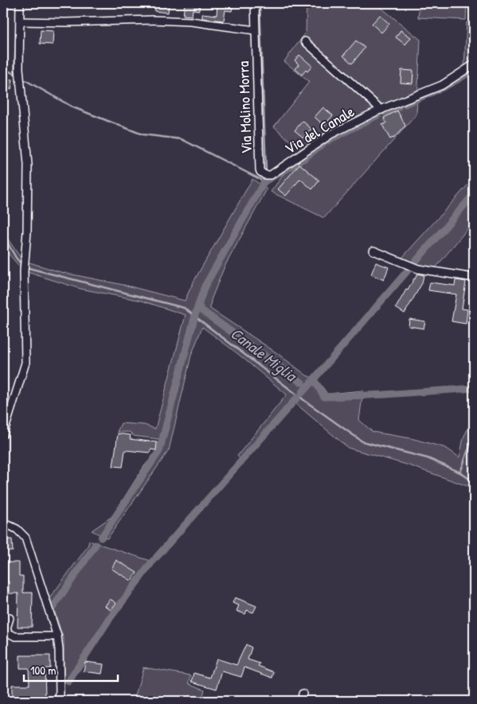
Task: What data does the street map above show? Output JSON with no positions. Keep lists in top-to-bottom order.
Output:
{
  "streets": {
    "street": ["Via Molino Morra", "Via del Canale"]
  },
  "crossings": [
    ["Via Molino Morra", "Via del Canale"]
  ],
  "water": ["Canale Miglia"],
  "scale_bar": "100 m"
}
